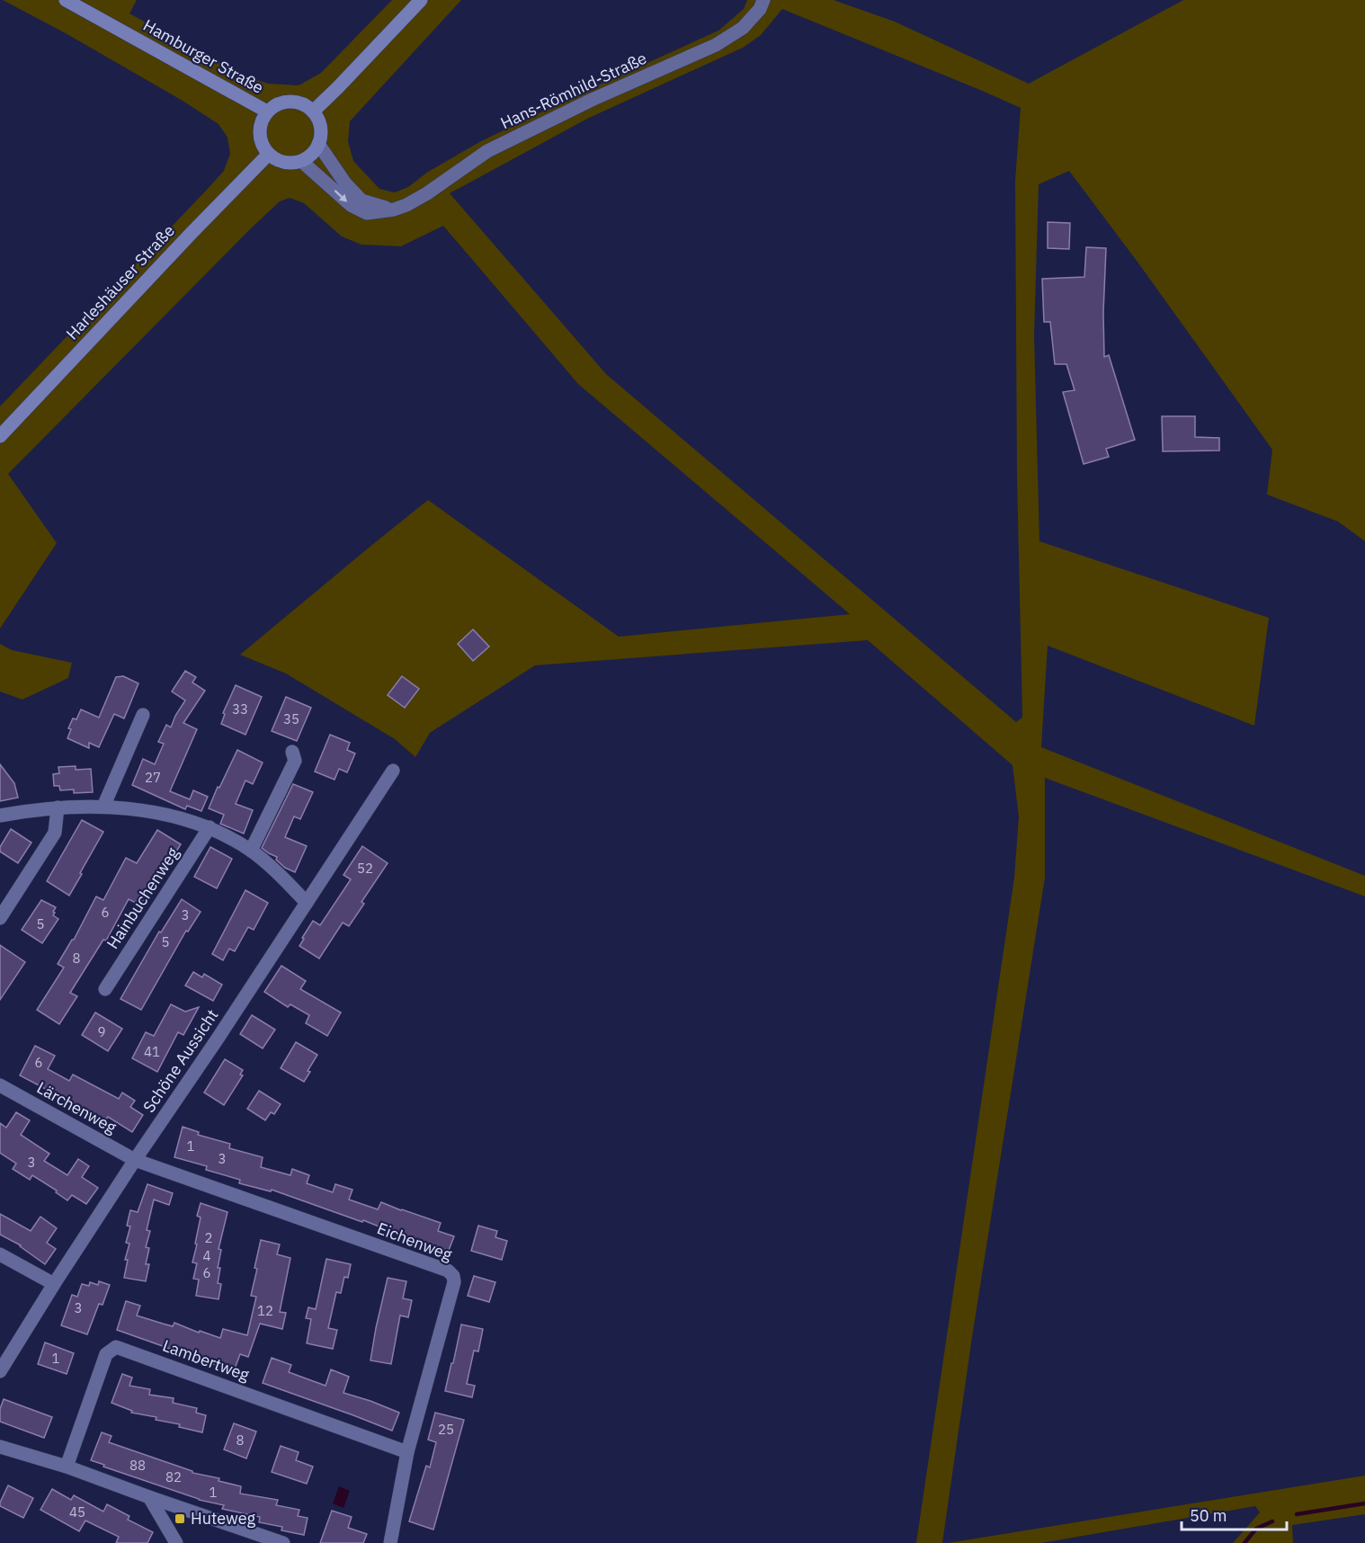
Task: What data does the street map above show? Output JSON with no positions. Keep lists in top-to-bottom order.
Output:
{
  "streets": {
    "main road": ["Hamburger Straße", "Harleshäuser Straße"],
    "street": [
      "Hans-Römhild-Straße",
      "Hainbuchenweg",
      "Schöne Aussicht",
      "Lärchenweg",
      "Eichenweg",
      "Lambertweg"
    ]
  },
  "crossings": [
    ["Hamburger Straße", "Hans-Römhild-Straße"],
    ["Hamburger Straße", "Harleshäuser Straße"],
    ["Hans-Römhild-Straße", "Harleshäuser Straße"],
    ["Schöne Aussicht", "Lärchenweg"],
    ["Schöne Aussicht", "Eichenweg"],
    ["Lärchenweg", "Eichenweg"],
    ["Eichenweg", "Lambertweg"]
  ],
  "places": {
    "transit": ["Huteweg"]
  },
  "house_numbers": [
    "33",
    "35",
    "27",
    "52",
    "6",
    "3",
    "5",
    "5",
    "8",
    "9",
    "41",
    "6",
    "1",
    "3",
    "3",
    "2",
    "4",
    "6",
    "3",
    "12",
    "1",
    "25",
    "8",
    "88",
    "82",
    "1",
    "45"
  ],
  "scale_bar": "50 m"
}
